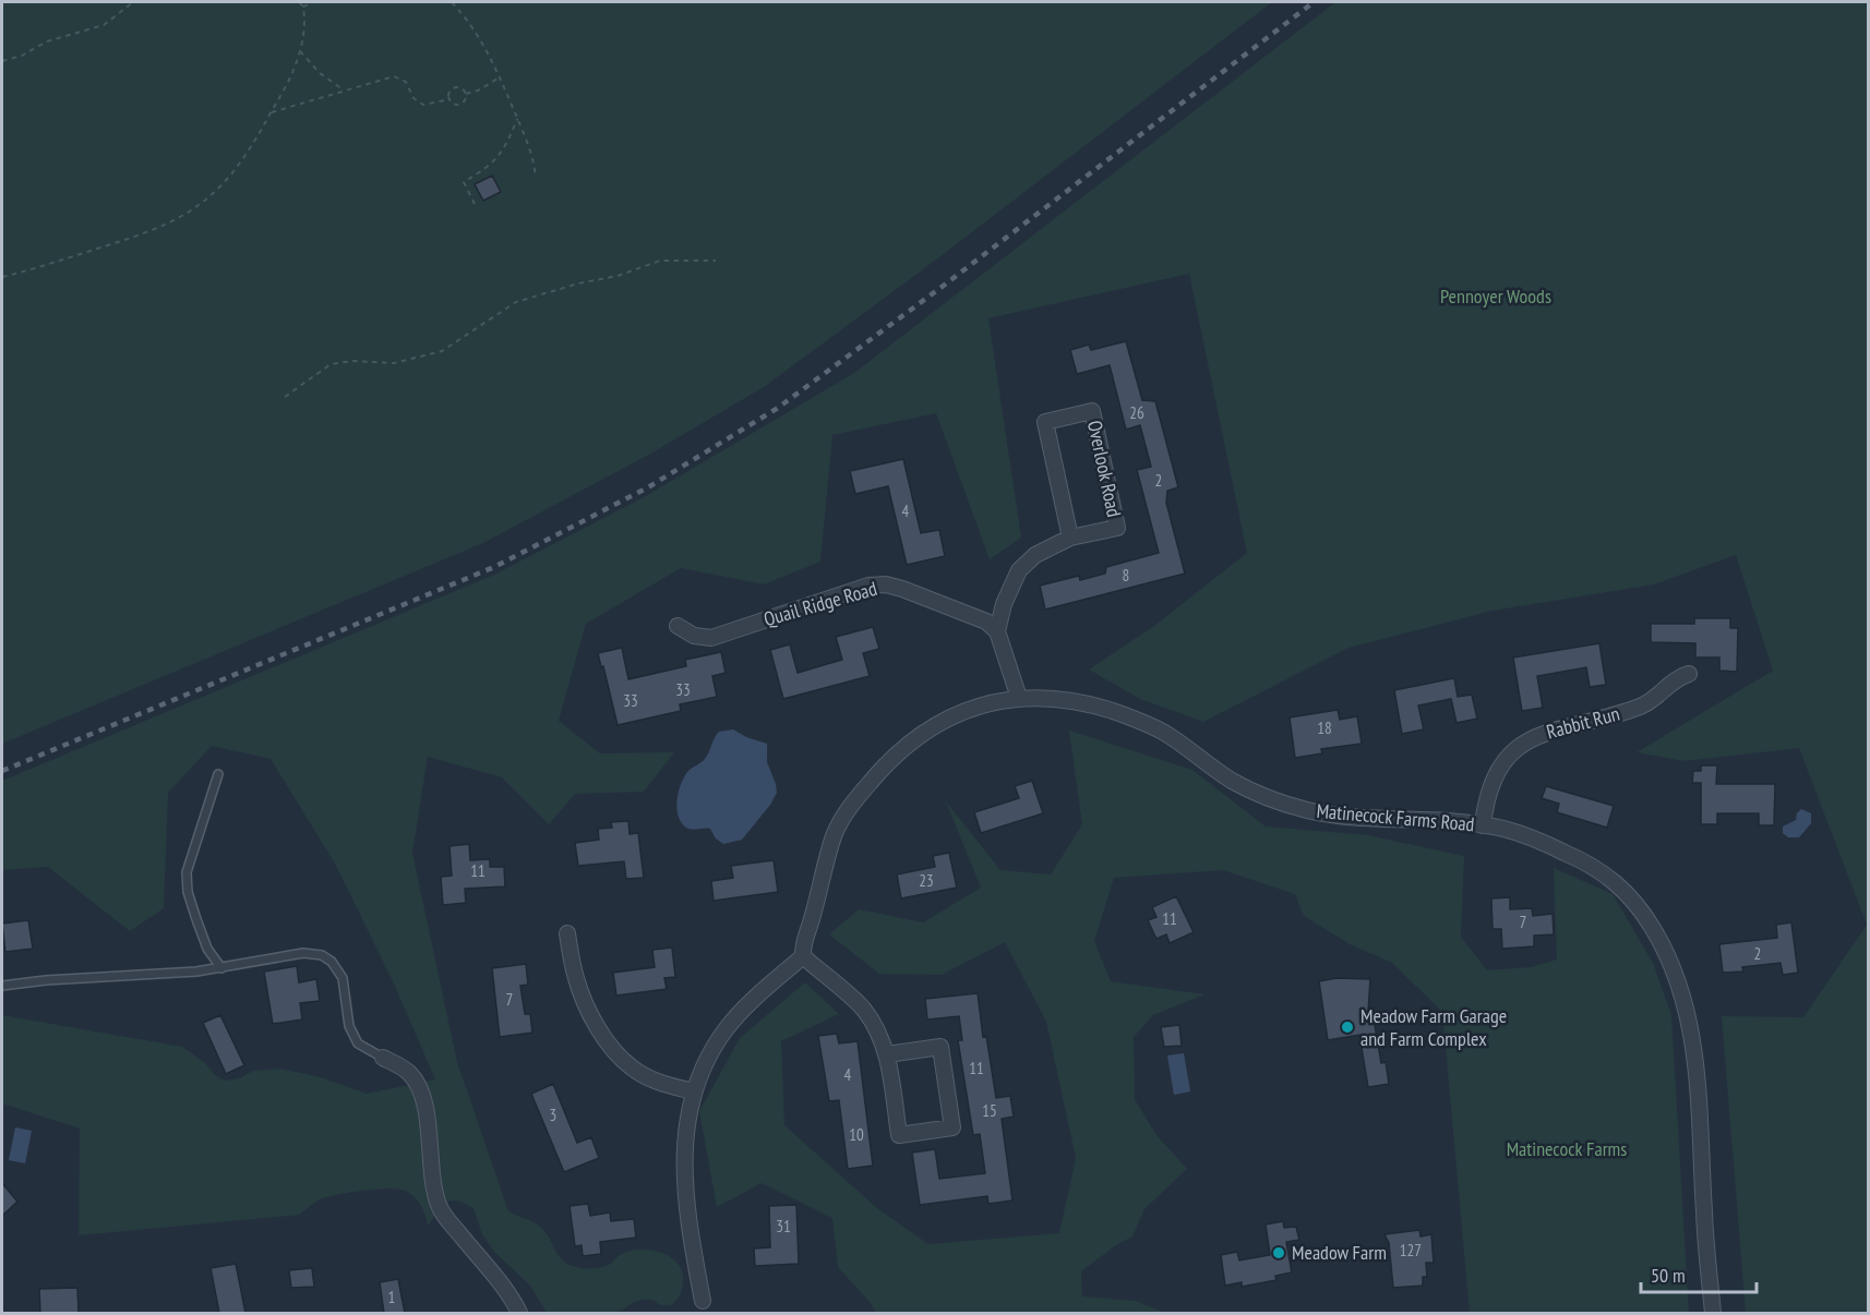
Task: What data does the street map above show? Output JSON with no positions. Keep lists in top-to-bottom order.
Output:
{
  "streets": {
    "street": [
      "Overlook Road",
      "Quail Ridge Road",
      "Rabbit Run",
      "Matinecock Farms Road"
    ]
  },
  "crossings": [
    ["Overlook Road", "Quail Ridge Road"],
    ["Rabbit Run", "Matinecock Farms Road"]
  ],
  "parks": ["Pennoyer Woods", "Matinecock Farms"],
  "places": ["Meadow Farm Garage and Farm Complex", "Meadow Farm"],
  "house_numbers": [
    "26",
    "2",
    "4",
    "8",
    "33",
    "33",
    "18",
    "11",
    "23",
    "11",
    "7",
    "2",
    "7",
    "11",
    "4",
    "15",
    "3",
    "10",
    "31",
    "127",
    "1"
  ],
  "scale_bar": "50 m"
}
